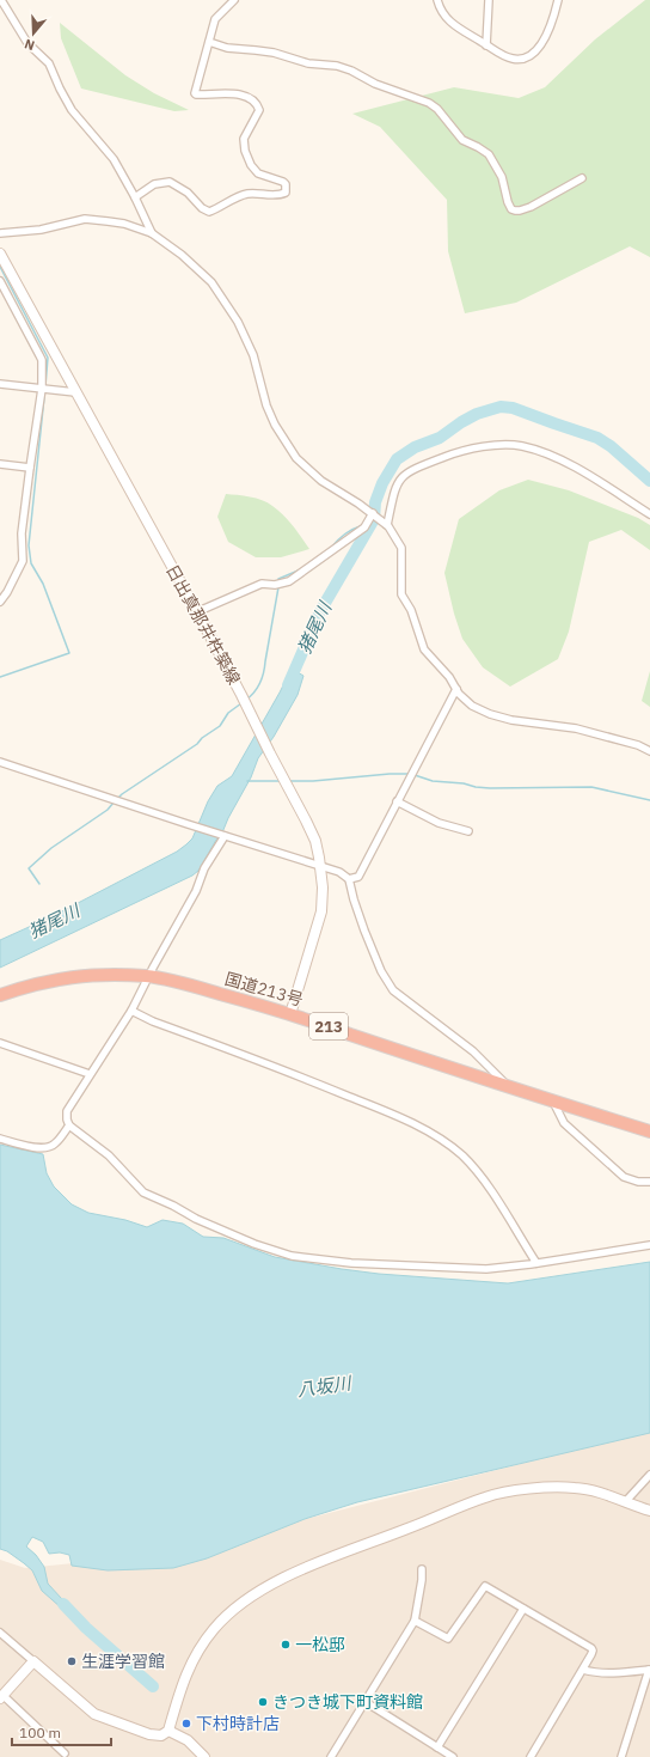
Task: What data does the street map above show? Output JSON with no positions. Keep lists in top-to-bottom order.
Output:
{
  "streets": {
    "highway": ["国道213号", "213"],
    "main road": ["日出真那井杵築線"]
  },
  "crossings": [
    ["日出真那井杵築線", "国道213号"]
  ],
  "water": ["猪尾川", "八坂川"],
  "places": [
    "一松邸",
    "生涯学習館",
    "きつき城下町資料館",
    "下村時計店"
  ],
  "scale_bar": "100 m",
  "north": "bottom"
}
